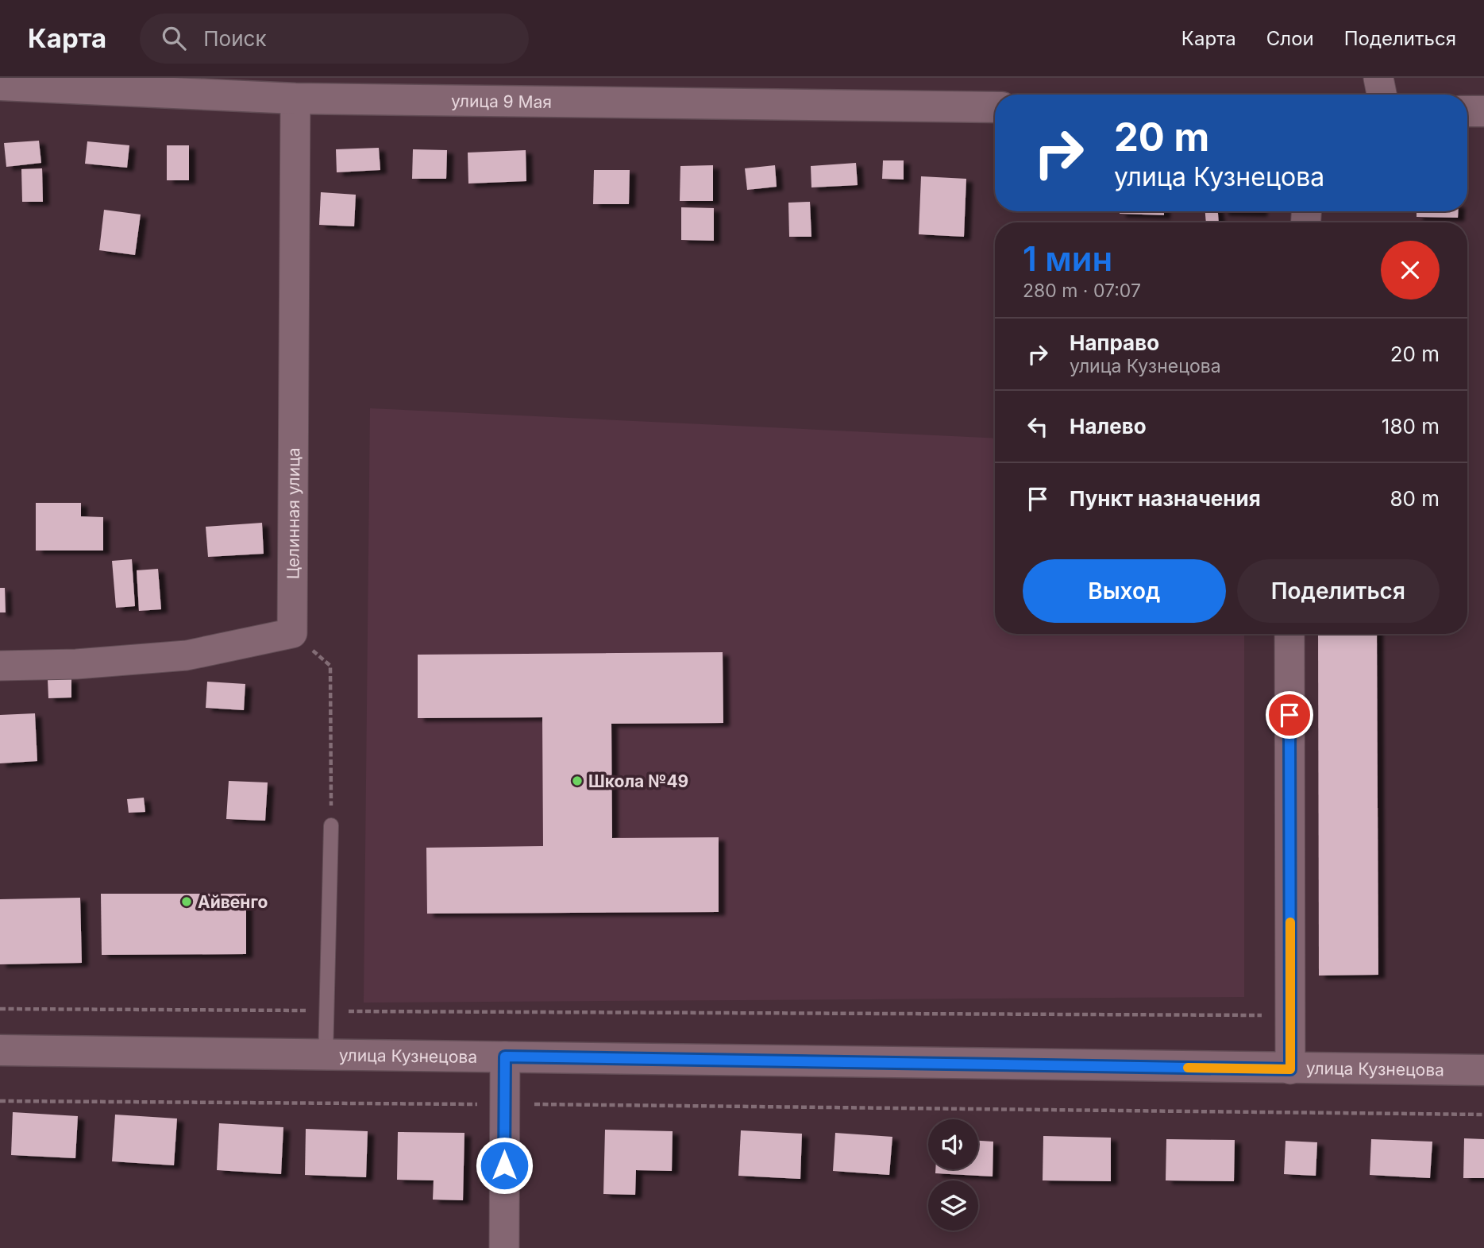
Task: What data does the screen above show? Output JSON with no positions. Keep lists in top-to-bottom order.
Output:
{
  "streets": {
    "street": ["улица 9 Мая", "Целинная улица", "улица Кузнецова"]
  },
  "crossings": [
    ["улица 9 Мая", "Целинная улица"]
  ],
  "places": ["Школа №49", "Айвенго"],
  "page": {
    "header": "Карта",
    "search": "Поиск",
    "nav": ["Карта", "Слои", "Поделиться"],
    "turn": ["20 m", "улица Кузнецова"],
    "heading": ["1 мин", "280 m · 07:07"],
    "list": [
      {
        "name": "Направо",
        "note": "улица Кузнецова",
        "value": "20 m"
      },
      {
        "name": "Налево",
        "value": "180 m"
      },
      {
        "name": "Пункт назначения",
        "value": "80 m"
      }
    ],
    "buttons": ["Выход", "Поделиться"]
  }
}
